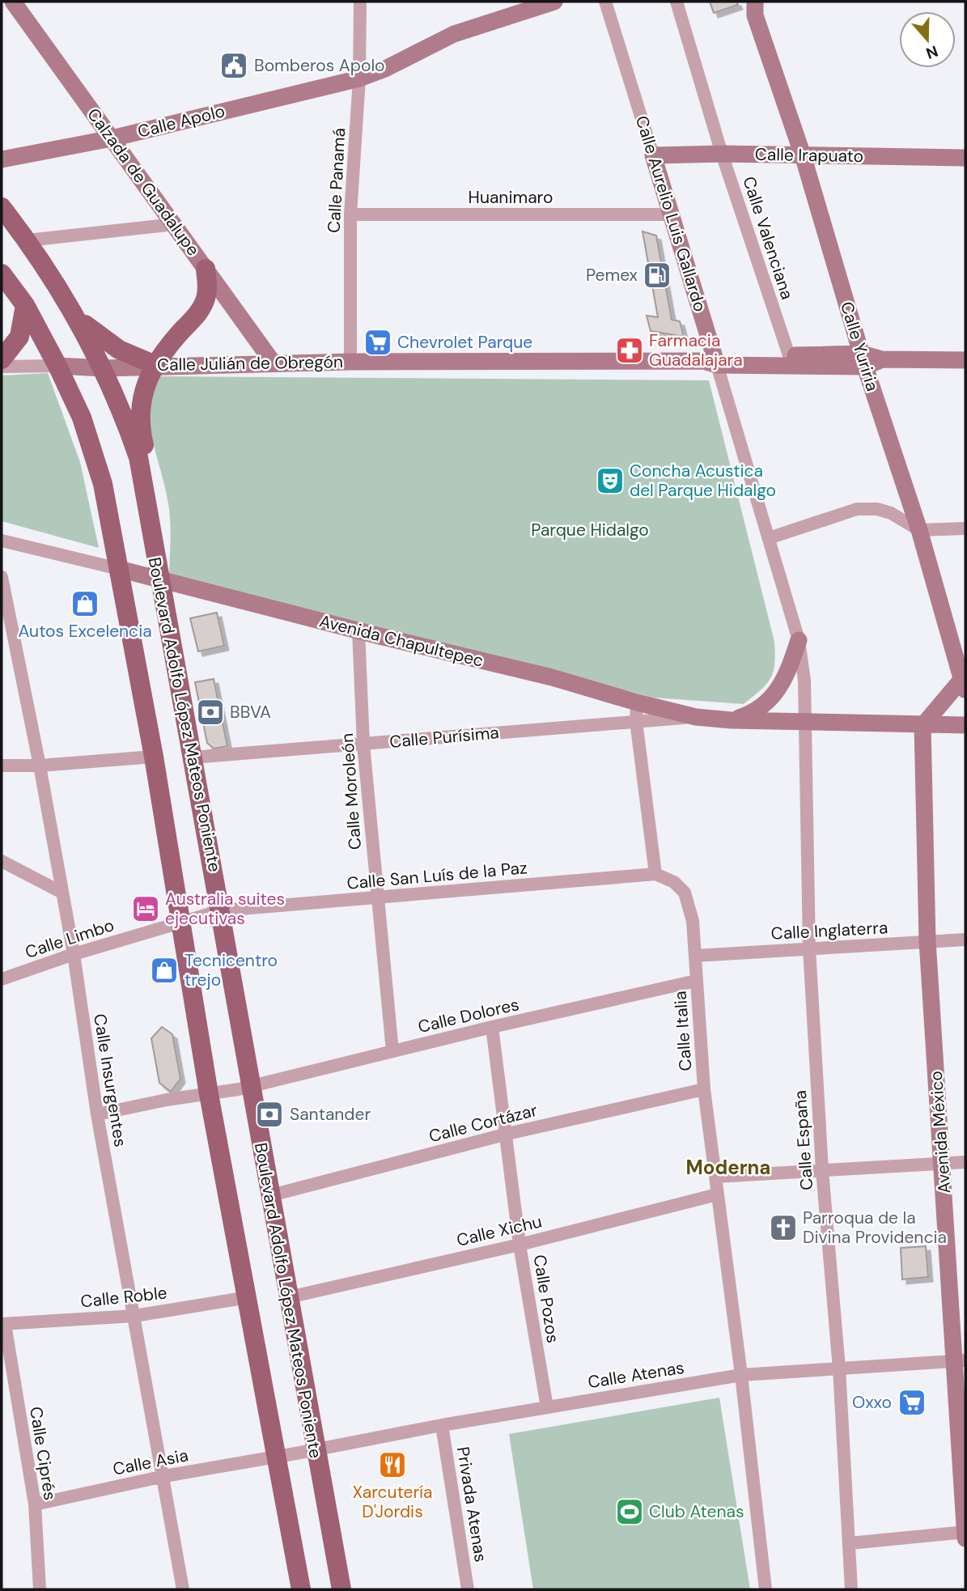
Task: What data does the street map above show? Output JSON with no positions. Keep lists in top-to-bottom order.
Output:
{
  "streets": {
    "main road": ["Boulevard Adolfo López Mateos Poniente"],
    "street": [
      "Calle Apolo",
      "Calle Irapuato",
      "Calle Panamá",
      "Calzada de Guadalupe",
      "Huanimaro",
      "Calle Aurelio Luis Gallardo",
      "Calle Valenciana",
      "Calle Yuriria",
      "Calle Julián de Obregón",
      "Avenida Chapultepec",
      "Calle Purísima",
      "Calle Moroleón",
      "Calle San Luís de la Paz",
      "Calle Inglaterra",
      "Calle Limbo",
      "Calle Dolores",
      "Calle Italia",
      "Calle Insurgentes",
      "Calle Cortázar",
      "Avenida México",
      "Calle España",
      "Calle Xichu",
      "Calle Roble",
      "Calle Pozos",
      "Calle Atenas",
      "Calle Ciprés",
      "Calle Asia",
      "Privada Atenas"
    ]
  },
  "crossings": [
    ["Calle Apolo", "Calle Panamá"],
    ["Calle Apolo", "Calzada de Guadalupe"],
    ["Calle Irapuato", "Calle Aurelio Luis Gallardo"],
    ["Calle Irapuato", "Calle Valenciana"],
    ["Calle Irapuato", "Calle Yuriria"],
    ["Calle Panamá", "Huanimaro"],
    ["Calle Panamá", "Calle Julián de Obregón"],
    ["Calzada de Guadalupe", "Calle Julián de Obregón"],
    ["Huanimaro", "Calle Aurelio Luis Gallardo"],
    ["Calle Aurelio Luis Gallardo", "Calle Julián de Obregón"],
    ["Calle Aurelio Luis Gallardo", "Avenida Chapultepec"],
    ["Calle Aurelio Luis Gallardo", "Calle España"],
    ["Calle Julián de Obregón", "Boulevard Adolfo López Mateos Poniente"],
    ["Avenida Chapultepec", "Boulevard Adolfo López Mateos Poniente"],
    ["Avenida Chapultepec", "Calle Purísima"],
    ["Avenida Chapultepec", "Calle Moroleón"],
    ["Avenida Chapultepec", "Calle España"],
    ["Boulevard Adolfo López Mateos Poniente", "Calle Purísima"],
    ["Boulevard Adolfo López Mateos Poniente", "Calle San Luís de la Paz"],
    ["Boulevard Adolfo López Mateos Poniente", "Calle Dolores"],
    ["Boulevard Adolfo López Mateos Poniente", "Calle Cortázar"],
    ["Boulevard Adolfo López Mateos Poniente", "Calle Xichu"],
    ["Boulevard Adolfo López Mateos Poniente", "Calle Atenas"],
    ["Boulevard Adolfo López Mateos Poniente", "Calle Asia"],
    ["Calle Purísima", "Calle Moroleón"],
    ["Calle Moroleón", "Calle San Luís de la Paz"],
    ["Calle Moroleón", "Calle Dolores"],
    ["Calle San Luís de la Paz", "Calle Limbo"],
    ["Calle San Luís de la Paz", "Calle Italia"],
    ["Calle Inglaterra", "Calle Italia"],
    ["Calle Inglaterra", "Avenida México"],
    ["Calle Inglaterra", "Calle España"],
    ["Calle Limbo", "Calle Insurgentes"],
    ["Calle Dolores", "Calle Italia"],
    ["Calle Dolores", "Calle Insurgentes"],
    ["Calle Dolores", "Calle Pozos"],
    ["Calle Italia", "Calle Cortázar"],
    ["Calle Italia", "Calle Xichu"],
    ["Calle Italia", "Calle Atenas"],
    ["Calle Insurgentes", "Calle Roble"],
    ["Calle Insurgentes", "Calle Asia"],
    ["Calle Cortázar", "Calle Pozos"],
    ["Avenida México", "Calle Atenas"],
    ["Calle España", "Calle Atenas"],
    ["Calle Xichu", "Calle Pozos"],
    ["Calle Roble", "Calle Ciprés"],
    ["Calle Pozos", "Calle Atenas"],
    ["Calle Atenas", "Calle Asia"],
    ["Calle Atenas", "Privada Atenas"],
    ["Calle Ciprés", "Calle Asia"]
  ],
  "districts": ["Moderna"],
  "parks": ["Parque Hidalgo"],
  "places": {
    "public building": ["Bomberos Apolo"],
    "fuel station": ["Pemex"],
    "supermarket": ["Chevrolet Parque", "Oxxo"],
    "pharmacy": ["Farmacia Guadalajara"],
    "theatre": ["Concha Acustica del Parque Hidalgo"],
    "shop": ["Autos Excelencia", "Tecnicentro trejo"],
    "bank": ["BBVA", "Santander"],
    "hotel": ["Australia suites ejecutivas"],
    "church": ["Parroqua de la Divina Providencia"],
    "restaurant": ["Xarcutería D'Jordis"],
    "sports": ["Club Atenas"]
  },
  "north": "bottom"
}
